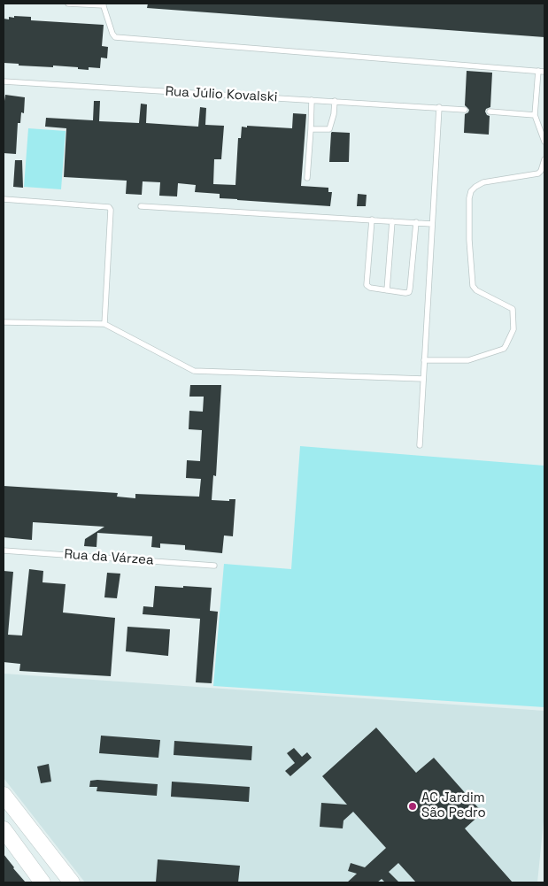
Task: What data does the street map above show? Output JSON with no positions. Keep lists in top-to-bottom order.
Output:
{
  "streets": {
    "lane": ["Rua Júlio Kovalski", "Rua da Várzea"]
  },
  "places": ["AC Jardim São Pedro"]
}
